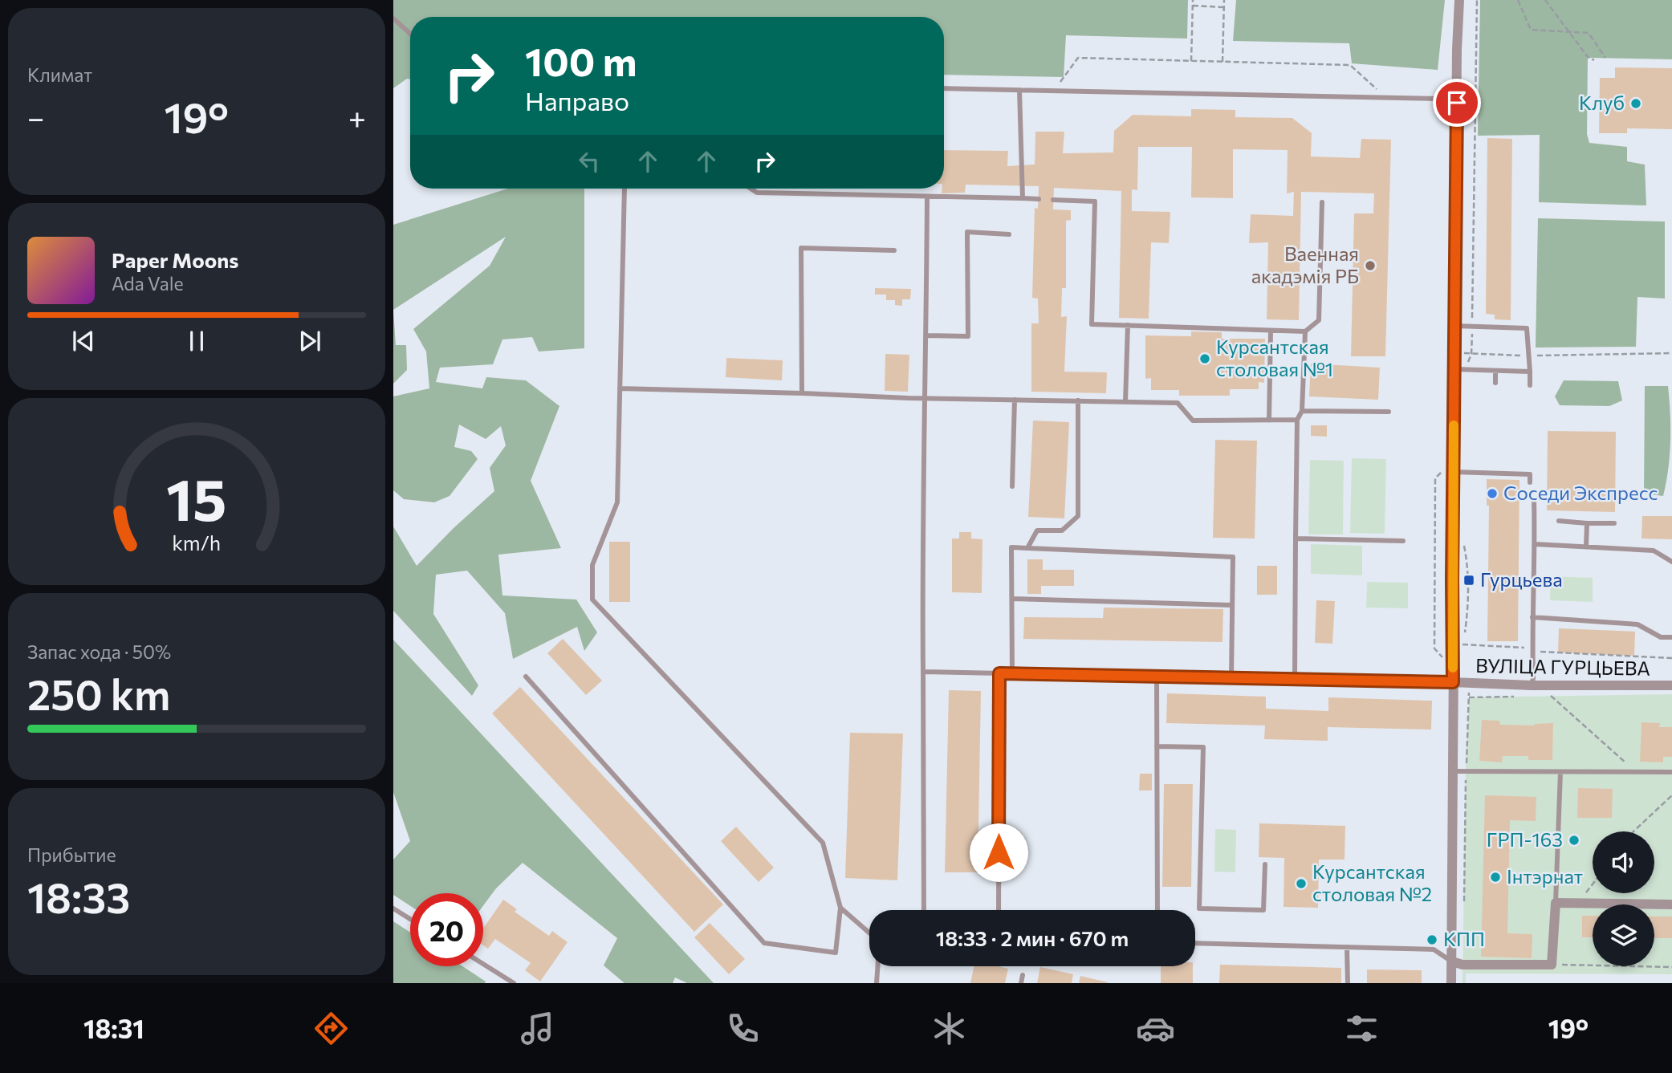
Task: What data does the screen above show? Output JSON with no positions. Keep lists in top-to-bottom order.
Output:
{
  "streets": {
    "street": ["ВУЛІЦА ГУРЦЬЕВА"]
  },
  "places": {
    "other": [
      "Клуб",
      "Ваенная акадэмія РБ",
      "Курсантская столовая №1",
      "Соседи Экспресс",
      "ГРП-163",
      "Інтэрнат",
      "Курсантская столовая №2",
      "КПП"
    ],
    "transit": ["Гурцьева"]
  },
  "page": {
    "tile": [
      "Климат",
      ["Запас хода · 50%", "250 km"],
      ["Прибытие", "18:33"]
    ],
    "turn": ["100 m", "Направо"],
    "heat": ["−", "19°", "+"],
    "song": ["Paper Moons", "Ada Vale"],
    "limit": "20",
    "trip": "18:33 · 2 мин · 670 m",
    "tabs": ["18:31", "19°"],
    "gauge": ["15", "km/h"]
  }
}
